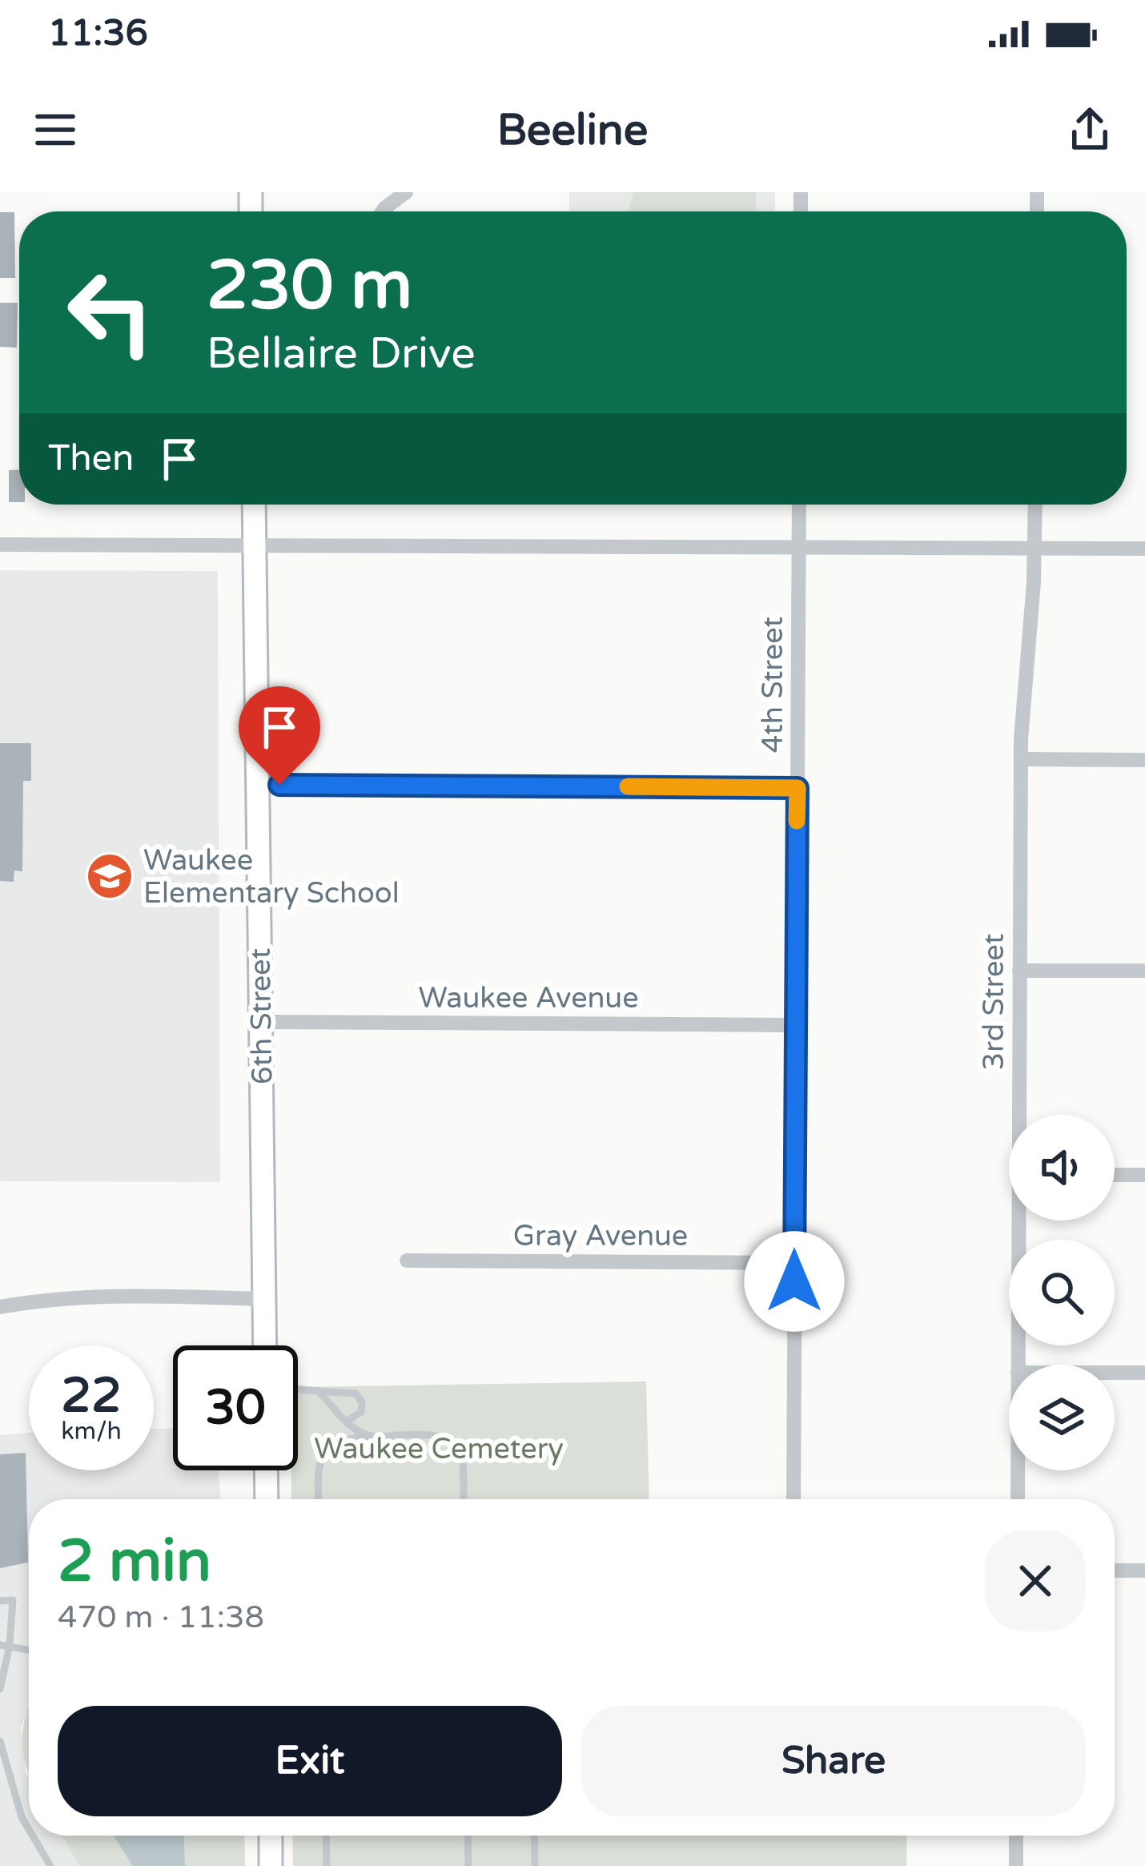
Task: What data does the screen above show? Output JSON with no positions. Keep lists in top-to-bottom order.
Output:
{
  "streets": {
    "main road": ["6th Street"],
    "street": [
      "4th Street",
      "Waukee Avenue",
      "3rd Street",
      "Gray Avenue"
    ]
  },
  "crossings": [
    ["4th Street", "Waukee Avenue"],
    ["4th Street", "Gray Avenue"],
    ["Waukee Avenue", "6th Street"]
  ],
  "parks": ["Waukee Cemetery"],
  "places": {
    "school or university": ["Waukee Elementary School"]
  },
  "page": {
    "status": "11:36",
    "header": "Beeline",
    "turn": ["230 m", "Bellaire Drive"],
    "then": "Then",
    "speed": "22 km/h",
    "limit": "30",
    "heading": ["2 min", "470 m · 11:38"],
    "buttons": ["Exit", "Share"]
  }
}
